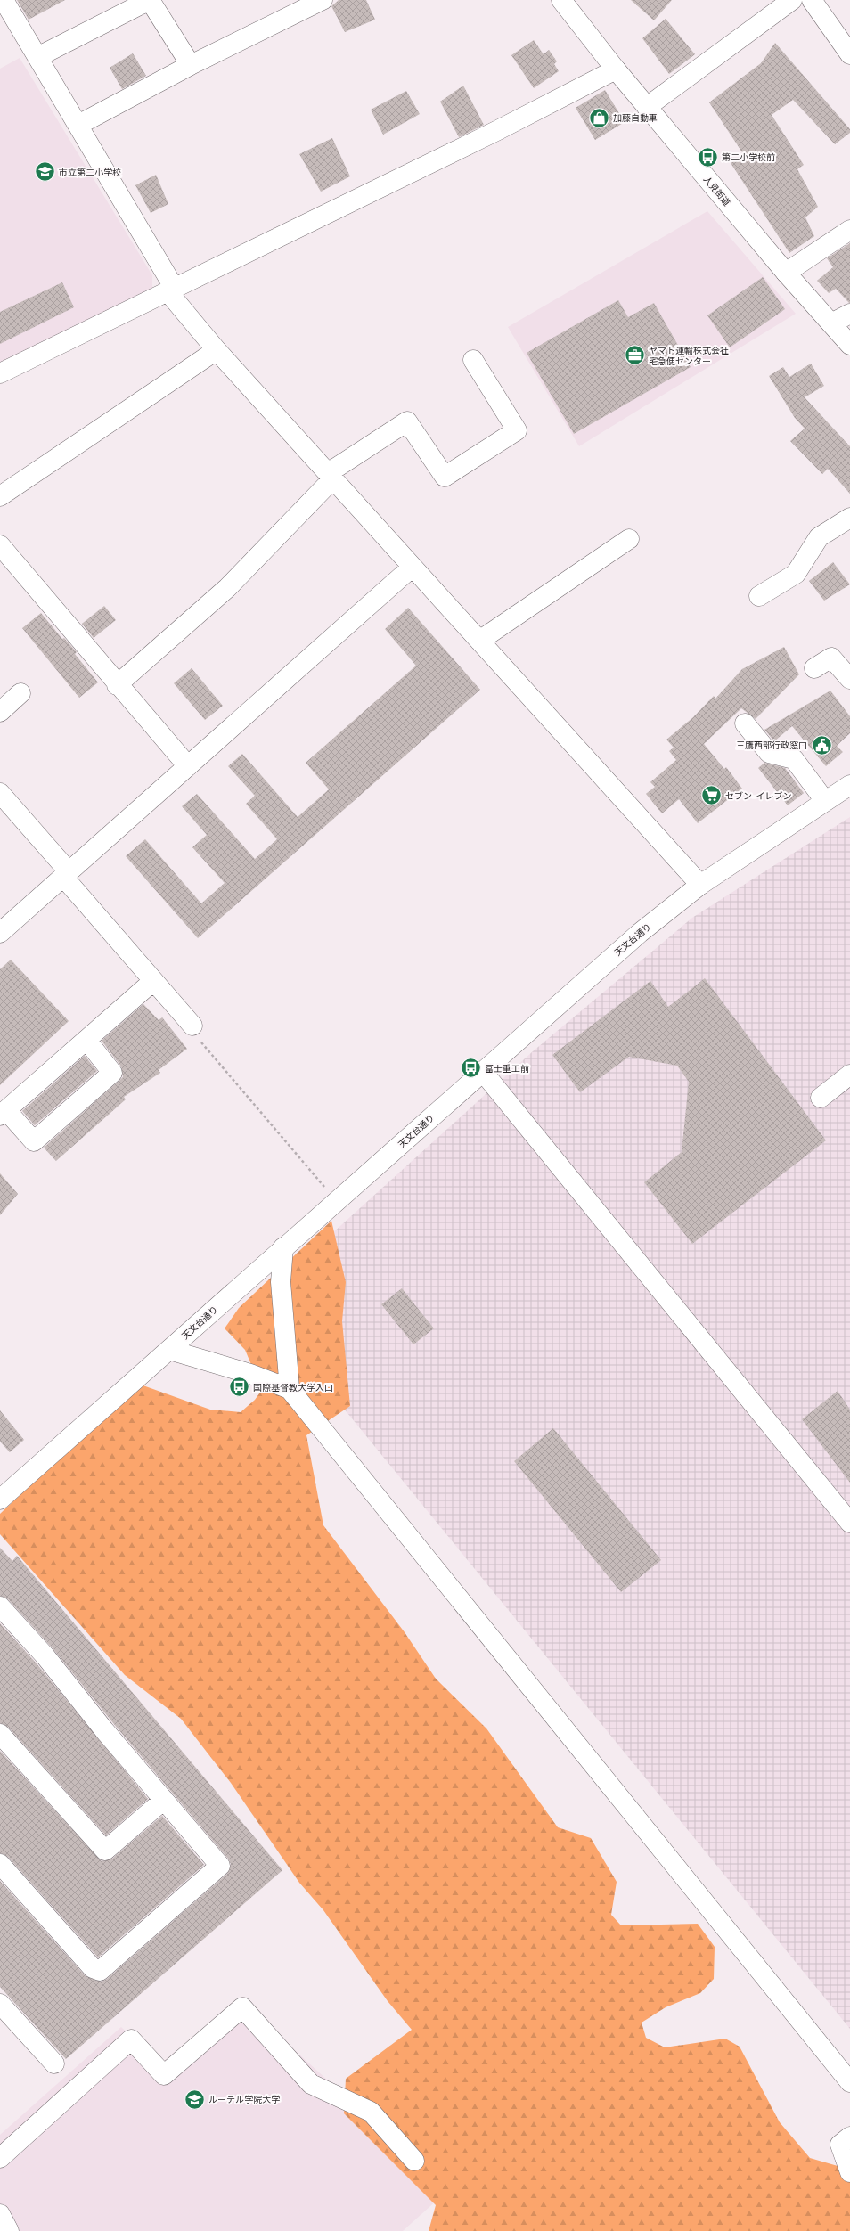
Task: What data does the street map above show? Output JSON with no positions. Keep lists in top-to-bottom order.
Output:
{
  "streets": {
    "street": ["人見街道", "天文台通り"]
  },
  "places": {
    "shop": ["加藤自動車"],
    "bus stop": ["第二小学校前", "富士重工前", "国際基督教大学入口"],
    "school or university": ["市立第二小学校", "ルーテル学院大学"],
    "office": ["ヤマト運輸株式会社 宅急便センター"],
    "public building": ["三鷹西部行政窓口"],
    "supermarket": ["セブン-イレブン"]
  }
}
